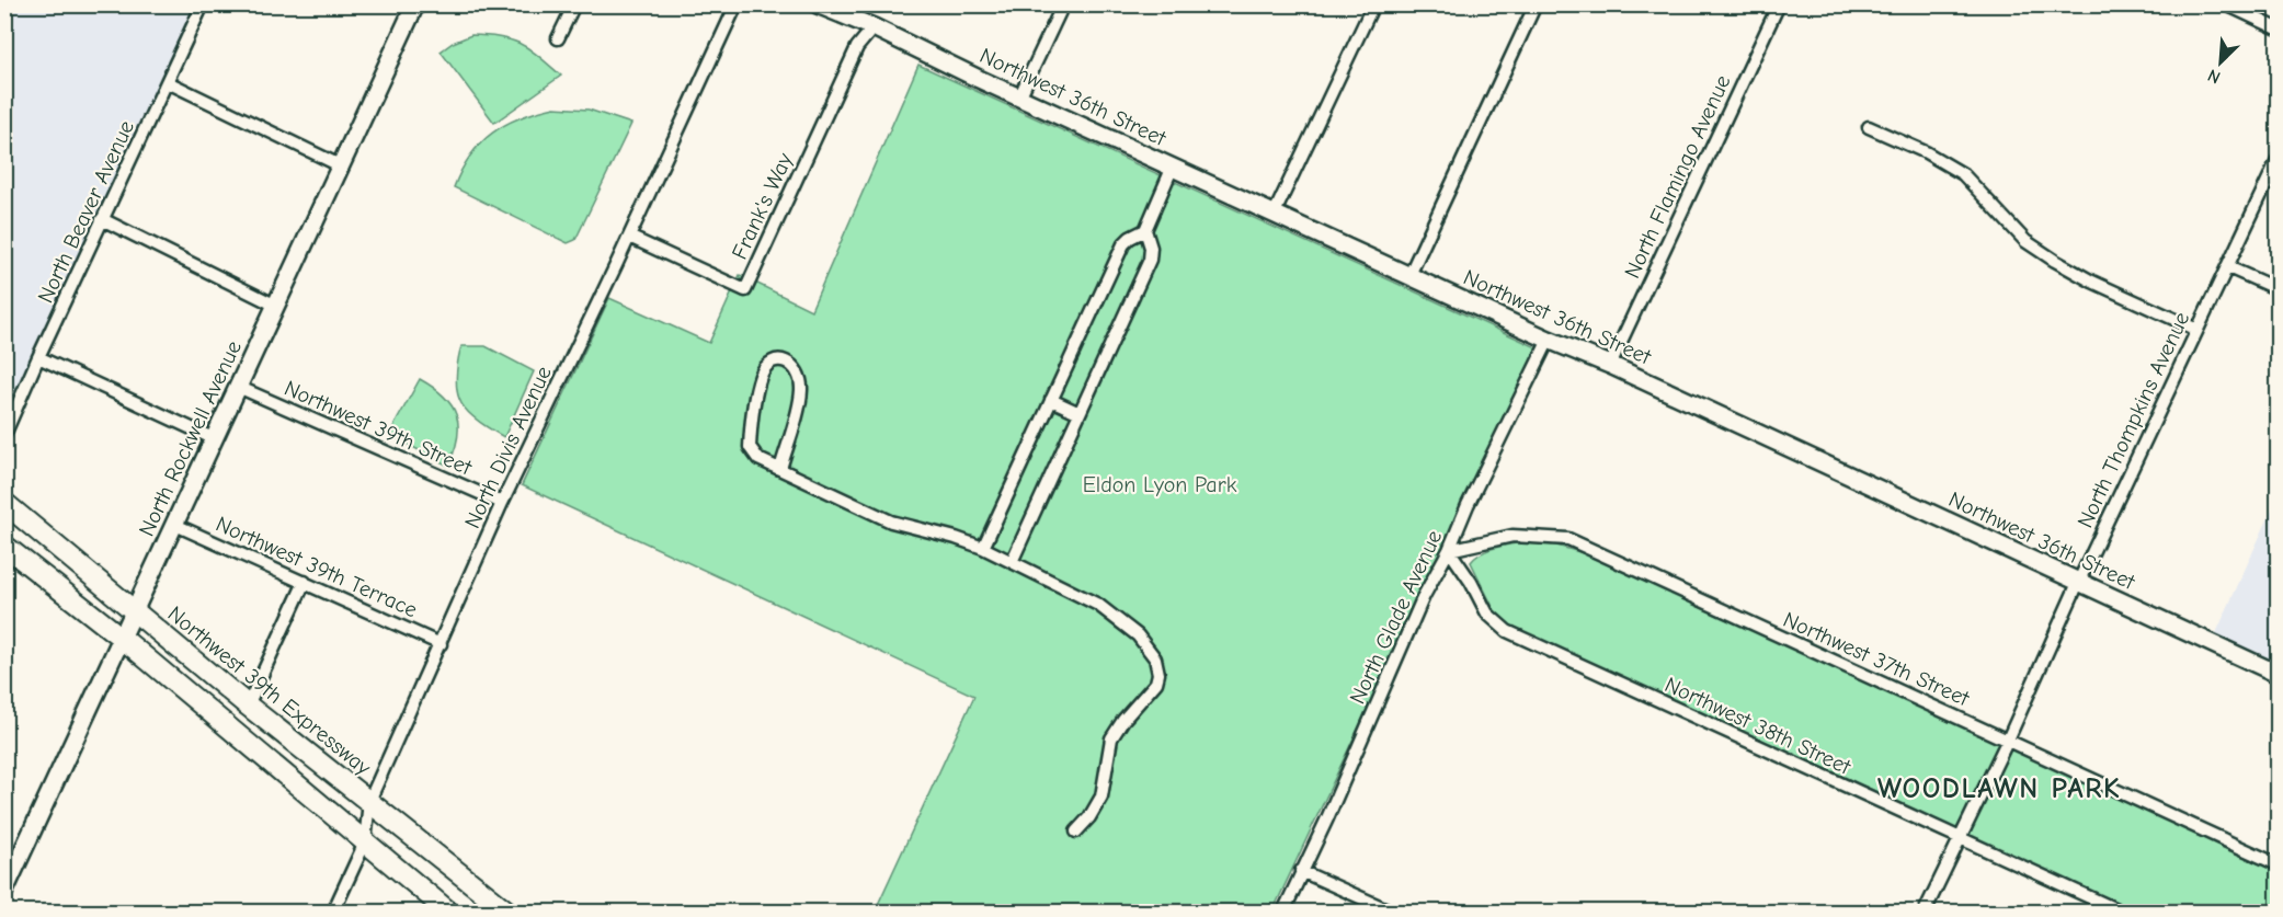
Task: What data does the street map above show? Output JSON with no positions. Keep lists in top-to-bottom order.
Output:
{
  "streets": {
    "highway": ["Northwest 39th Expressway"],
    "street": [
      "Northwest 36th Street",
      "North Flamingo Avenue",
      "Frank's Way",
      "North Beaver Avenue",
      "North Thompkins Avenue",
      "Northwest 39th Street",
      "North Rockwell Avenue",
      "North Divis Avenue",
      "Northwest 39th Terrace",
      "North Glade Avenue",
      "Northwest 37th Street",
      "Northwest 38th Street"
    ]
  },
  "crossings": [
    ["Northwest 36th Street", "North Flamingo Avenue"],
    ["Northwest 36th Street", "Frank's Way"],
    ["Northwest 36th Street", "North Thompkins Avenue"],
    ["Northwest 36th Street", "North Glade Avenue"],
    ["Frank's Way", "North Divis Avenue"],
    ["North Thompkins Avenue", "Northwest 37th Street"],
    ["North Thompkins Avenue", "Northwest 38th Street"],
    ["Northwest 39th Street", "North Rockwell Avenue"],
    ["Northwest 39th Street", "North Divis Avenue"],
    ["North Rockwell Avenue", "Northwest 39th Terrace"],
    ["North Rockwell Avenue", "Northwest 39th Expressway"],
    ["North Divis Avenue", "Northwest 39th Terrace"],
    ["North Divis Avenue", "Northwest 39th Expressway"],
    ["North Glade Avenue", "Northwest 37th Street"],
    ["North Glade Avenue", "Northwest 38th Street"],
    ["Northwest 37th Street", "Northwest 38th Street"]
  ],
  "districts": ["WOODLAWN PARK"],
  "parks": ["Eldon Lyon Park"],
  "north": "bottom left"
}
